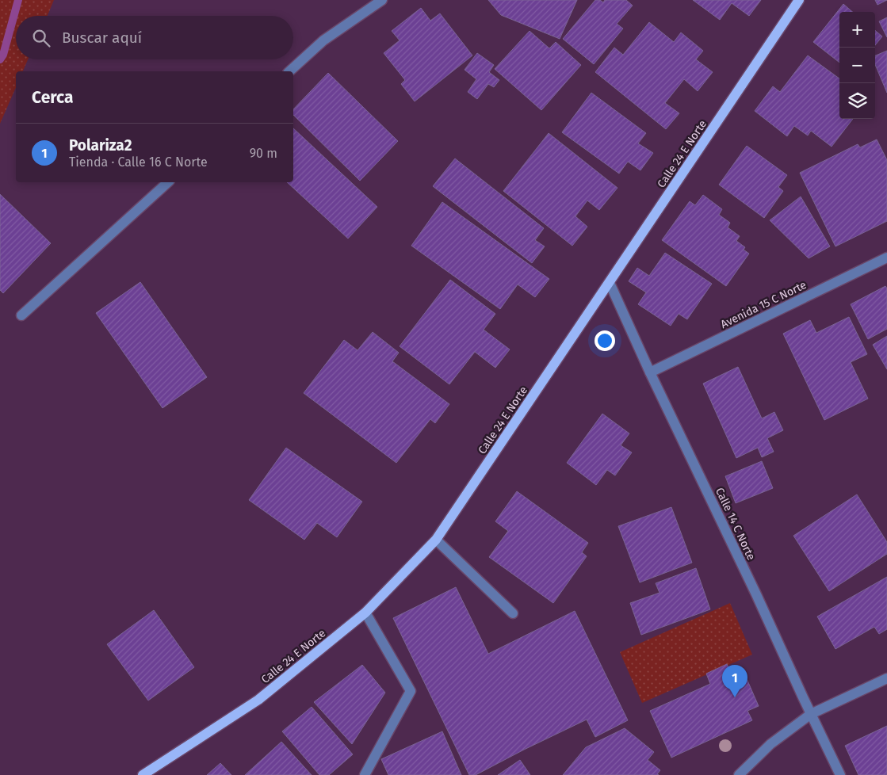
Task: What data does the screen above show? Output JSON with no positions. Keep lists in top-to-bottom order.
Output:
{
  "streets": {
    "main road": ["Calle 24 E Norte"],
    "street": ["Avenida 15 C Norte", "Calle 14 C Norte"]
  },
  "crossings": [
    ["Calle 24 E Norte", "Calle 14 C Norte"],
    ["Avenida 15 C Norte", "Calle 14 C Norte"]
  ],
  "page": {
    "map_buttons": ["+", "−"],
    "search": "Buscar aquí",
    "heading": "Cerca",
    "list": [
      {
        "mark": "1",
        "name": "Polariza2",
        "note": "Tienda · Calle 16 C Norte",
        "value": "90 m"
      }
    ],
    "pins": "1"
  }
}
